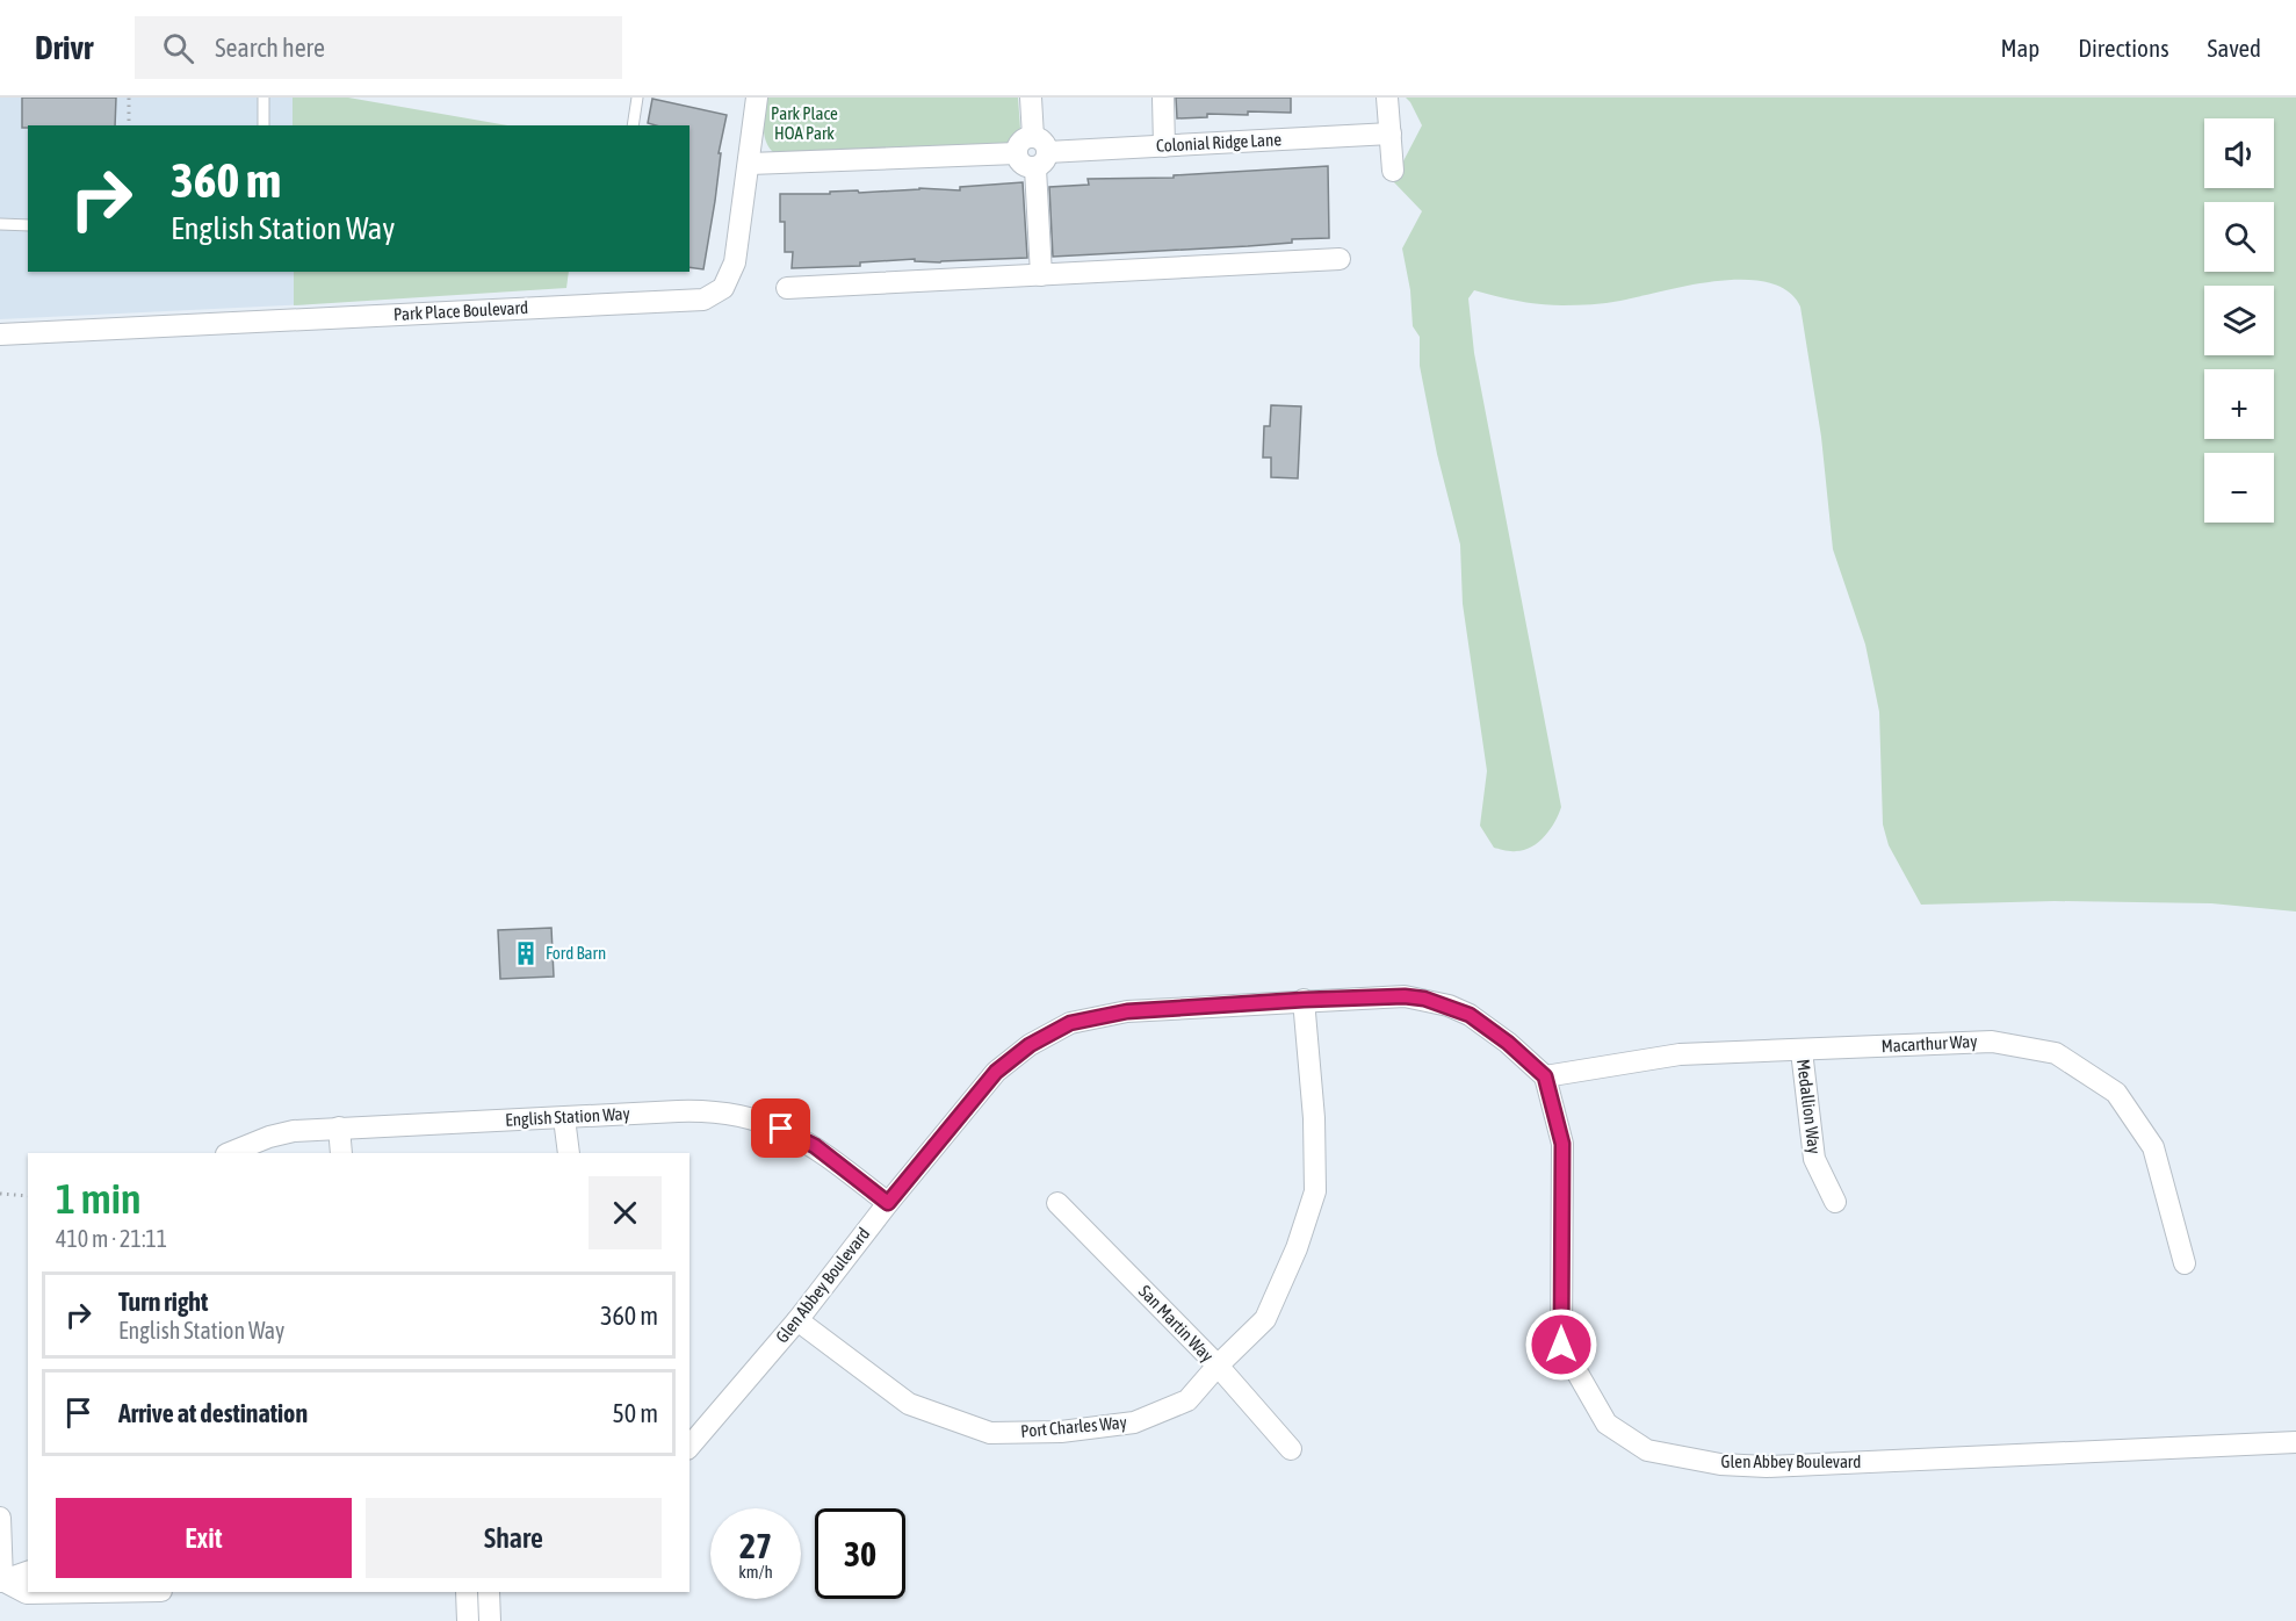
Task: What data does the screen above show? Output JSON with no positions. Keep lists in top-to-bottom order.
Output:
{
  "streets": {
    "street": [
      "Colonial Ridge Lane",
      "Park Place Boulevard",
      "Macarthur Way",
      "Medallion Way",
      "English Station Way",
      "Glen Abbey Boulevard",
      "San Martin Way",
      "Port Charles Way"
    ]
  },
  "crossings": [
    ["Macarthur Way", "Medallion Way"],
    ["Macarthur Way", "Glen Abbey Boulevard"],
    ["English Station Way", "Glen Abbey Boulevard"],
    ["Glen Abbey Boulevard", "Port Charles Way"],
    ["San Martin Way", "Port Charles Way"]
  ],
  "parks": ["Park Place HOA Park"],
  "places": {
    "building": ["Ford Barn"]
  },
  "page": {
    "header": "Drivr",
    "search": "Search here",
    "nav": ["Map", "Directions", "Saved"],
    "map_buttons": ["+", "−"],
    "turn": ["360 m", "English Station Way"],
    "heading": ["1 min", "410 m · 21:11"],
    "list": [
      {
        "name": "Turn right",
        "note": "English Station Way",
        "value": "360 m"
      },
      {
        "name": "Arrive at destination",
        "value": "50 m"
      }
    ],
    "buttons": ["Exit", "Share"],
    "speed": "27 km/h",
    "limit": "30"
  }
}
